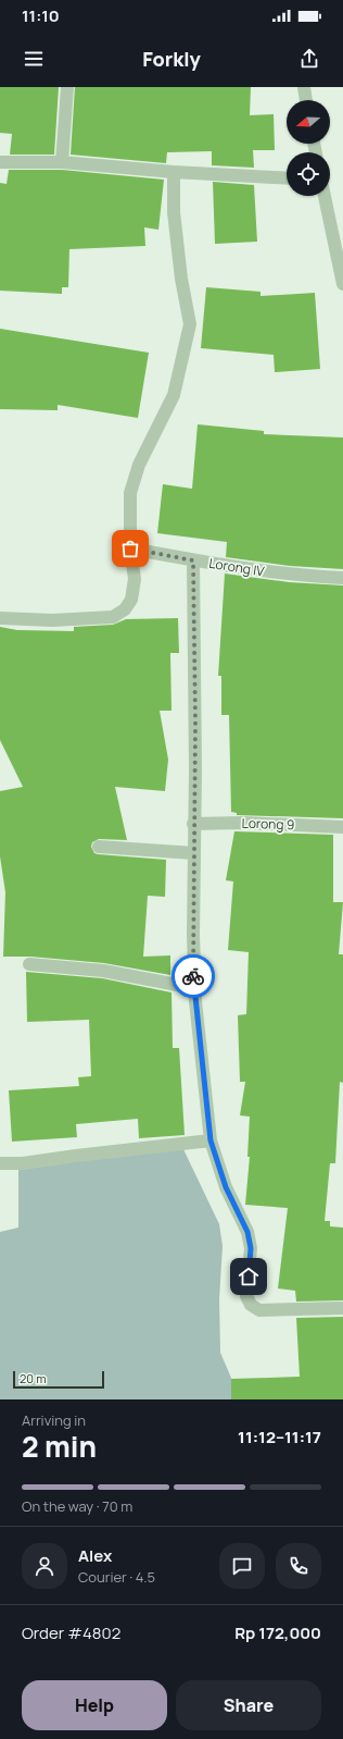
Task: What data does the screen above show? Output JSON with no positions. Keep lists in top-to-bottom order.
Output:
{
  "streets": {
    "street": ["Lorong IV", "Lorong 9"]
  },
  "scale_bar": "20 m",
  "north": "left",
  "page": {
    "status": "11:10",
    "header": "Forkly",
    "scale": "20 m",
    "heading": ["2 min", "Arriving in", "11:12–11:17"],
    "panel": [
      "Alex",
      "Courier · 4.5",
      "Order #4802",
      "Rp 172,000"
    ],
    "bar": "On the way · 70 m",
    "buttons": ["Help", "Share"]
  }
}
